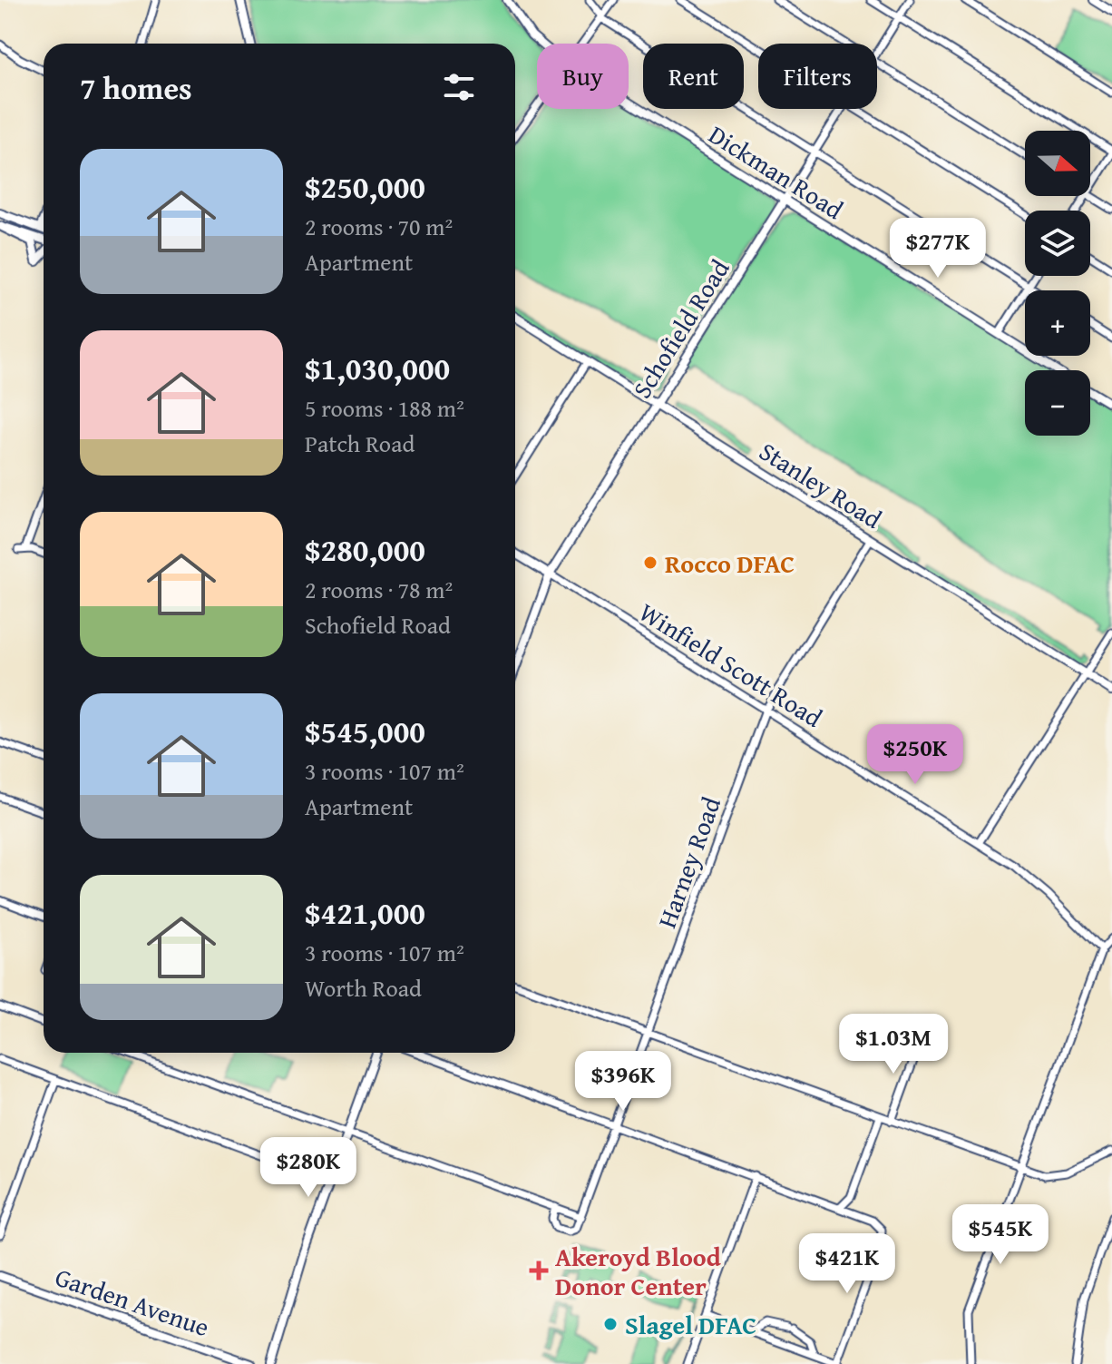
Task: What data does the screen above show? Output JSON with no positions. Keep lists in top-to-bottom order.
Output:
{
  "streets": {
    "street": [
      "Dickman Road",
      "Schofield Road",
      "Stanley Road",
      "Winfield Scott Road",
      "Harney Road",
      "Garden Avenue"
    ]
  },
  "crossings": [
    ["Dickman Road", "Schofield Road"],
    ["Schofield Road", "Stanley Road"],
    ["Schofield Road", "Winfield Scott Road"],
    ["Stanley Road", "Harney Road"],
    ["Winfield Scott Road", "Harney Road"]
  ],
  "places": {
    "other": ["Rocco DFAC", "Slagel DFAC"],
    "health": ["Akeroyd Blood Donor Center"]
  },
  "north": "right",
  "page": {
    "chip": ["Buy", "Rent", "Filters"],
    "heading": "7 homes",
    "map_buttons": ["+", "−"],
    "list": [
      {
        "name": "$250,000",
        "note": "2 rooms · 70 m² · Apartment"
      },
      {
        "name": "$1,030,000",
        "note": "5 rooms · 188 m² · Patch Road"
      },
      {
        "name": "$280,000",
        "note": "2 rooms · 78 m² · Schofield Road"
      },
      {
        "name": "$545,000",
        "note": "3 rooms · 107 m² · Apartment"
      },
      {
        "name": "$421,000",
        "note": "3 rooms · 107 m² · Worth Road"
      }
    ],
    "price": [
      "$277K",
      "$250K",
      "$1.03M",
      "$396K",
      "$280K",
      "$545K",
      "$421K"
    ]
  }
}
